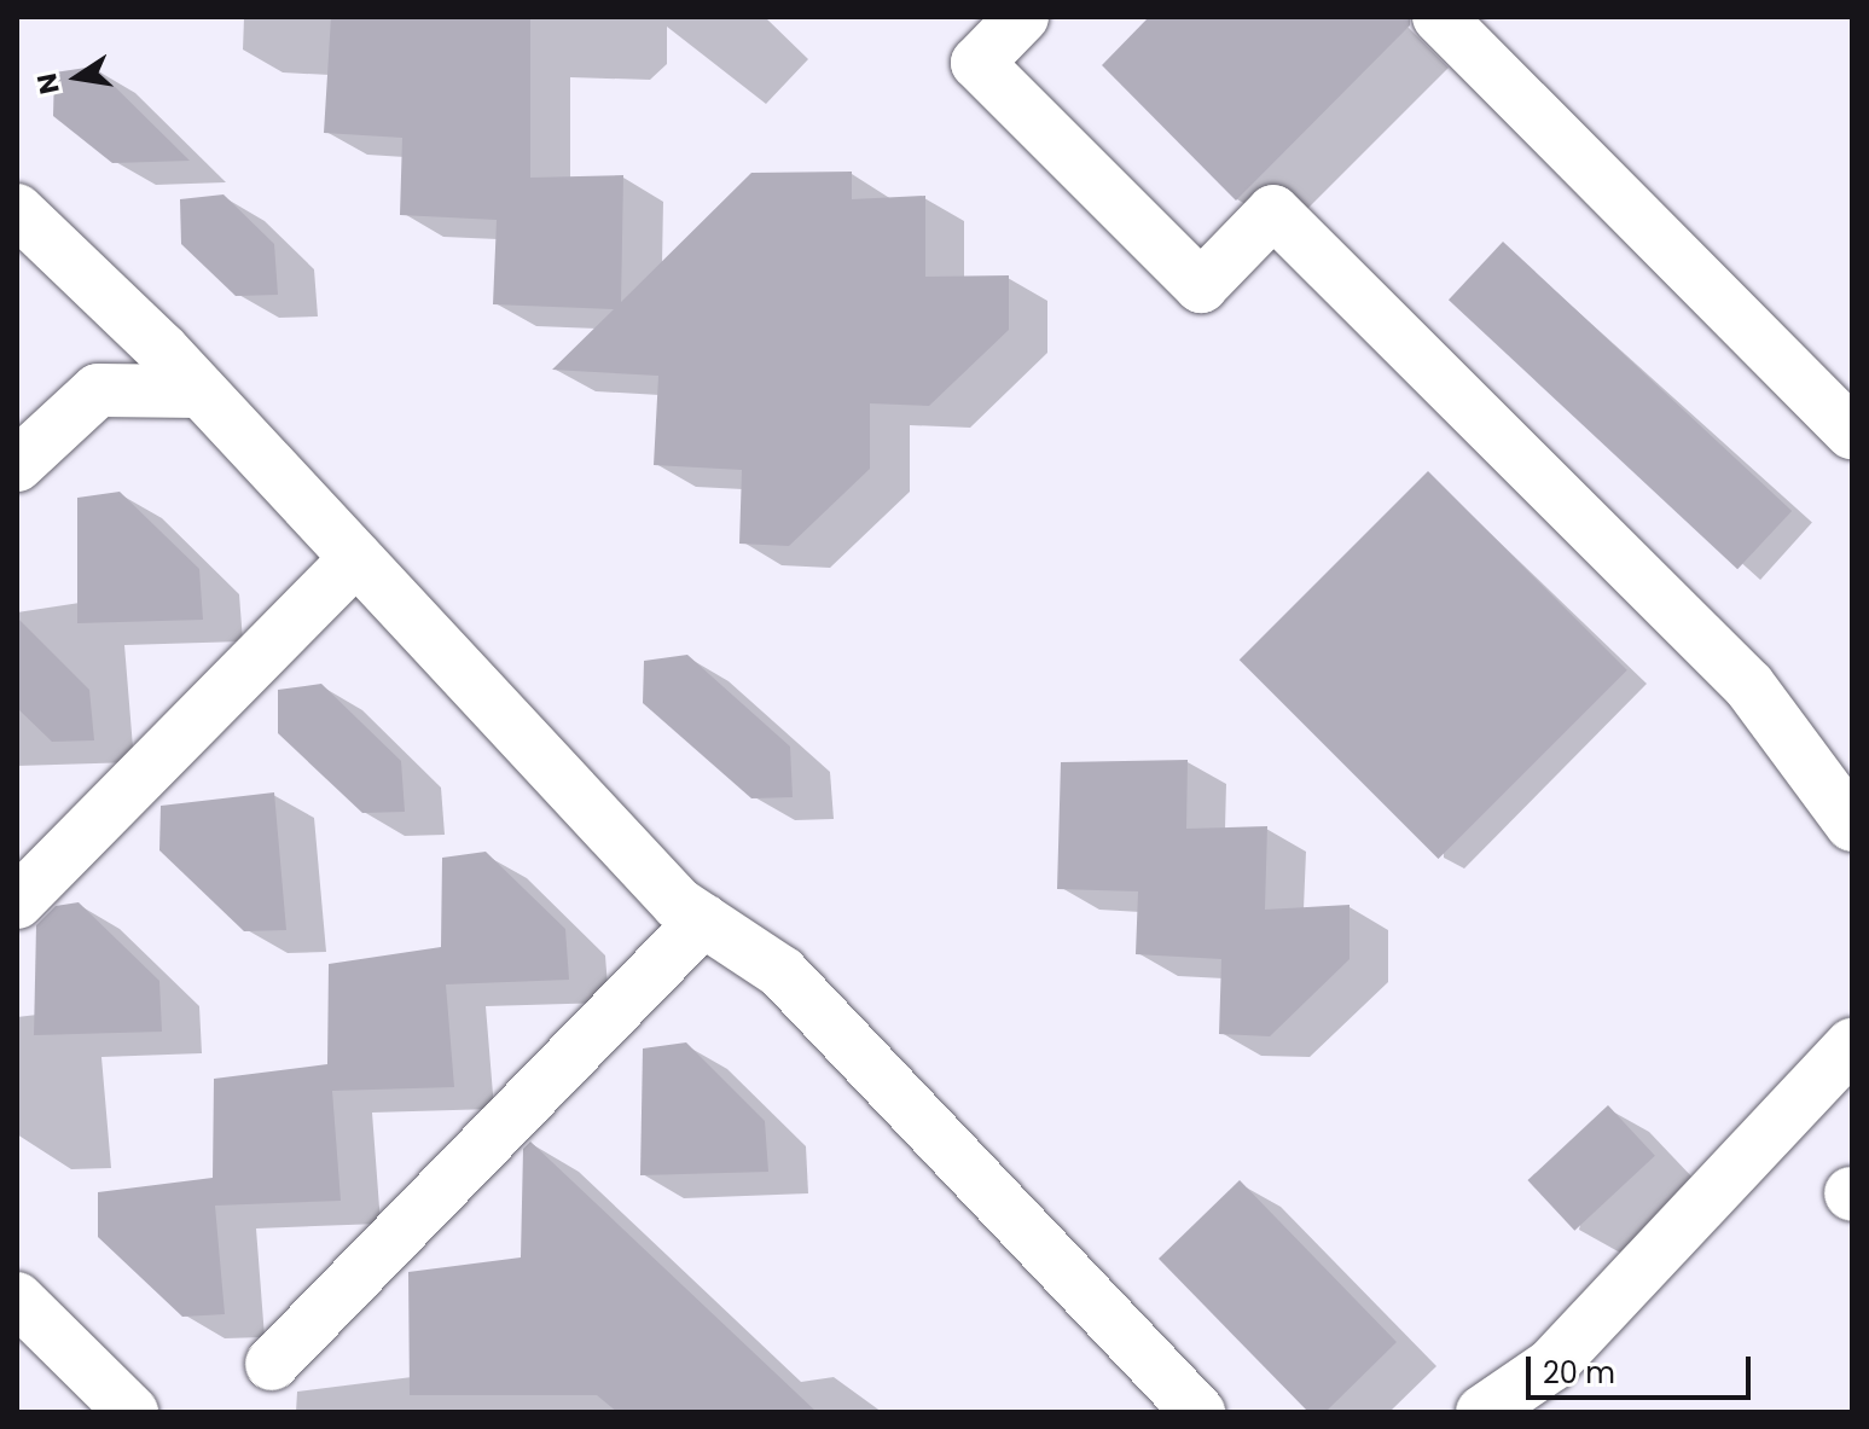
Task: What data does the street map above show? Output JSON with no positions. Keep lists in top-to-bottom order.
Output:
{
  "scale_bar": "20 m",
  "north": "left"
}
